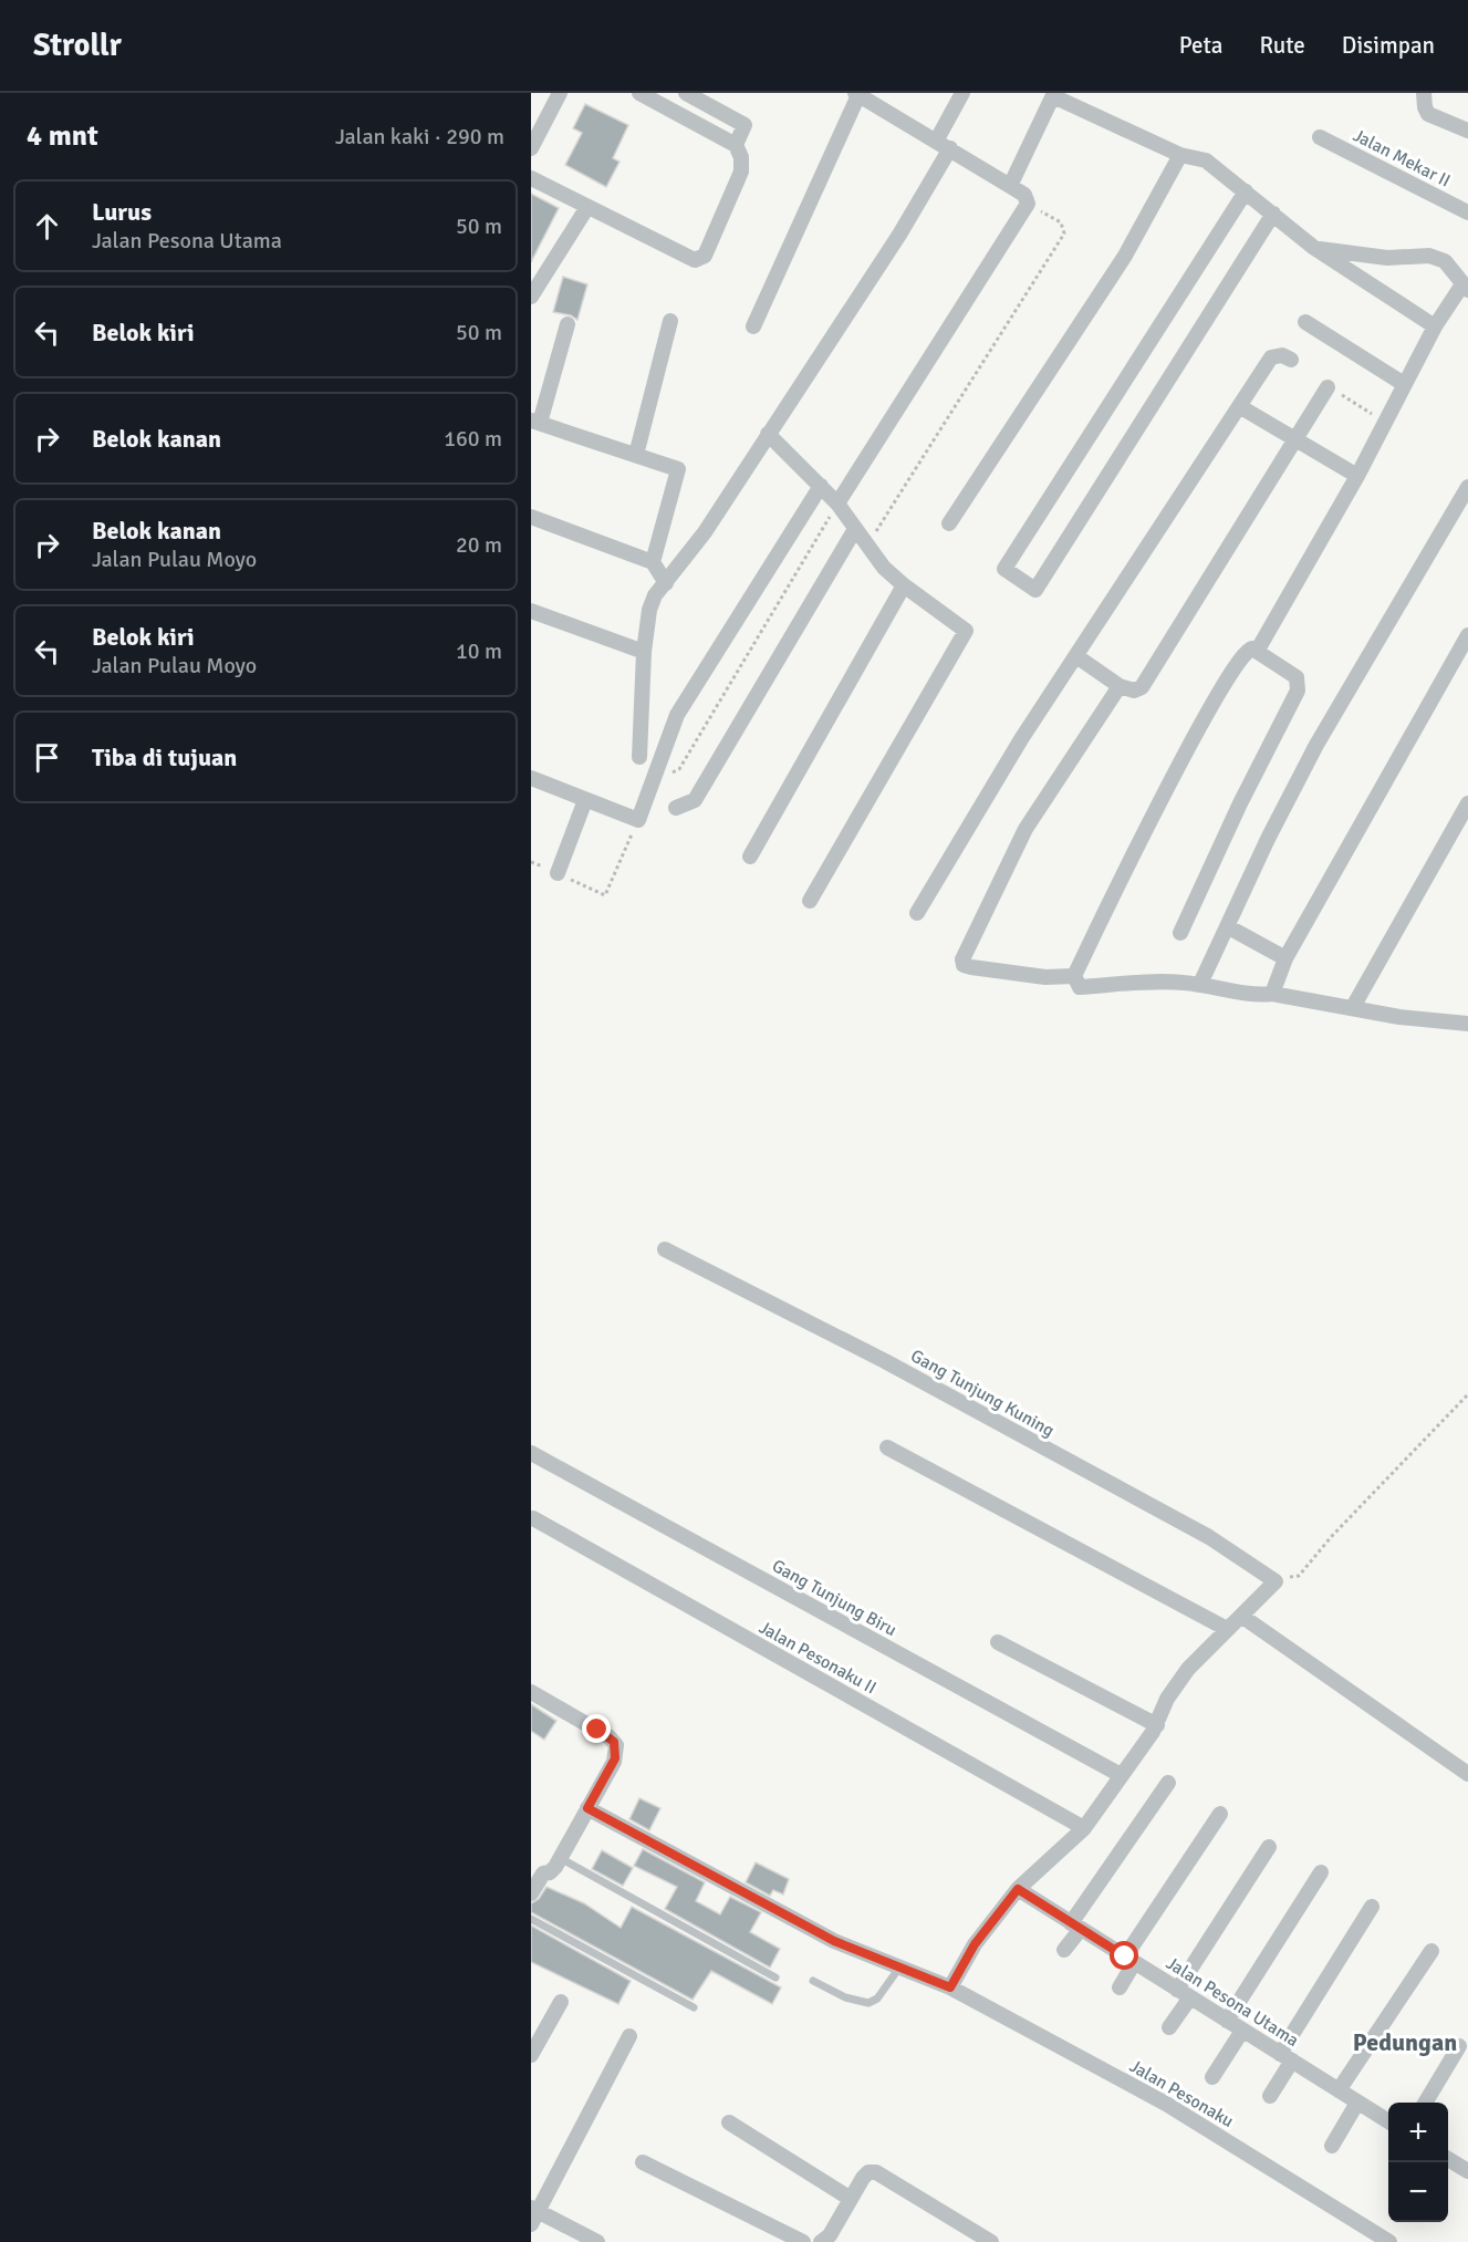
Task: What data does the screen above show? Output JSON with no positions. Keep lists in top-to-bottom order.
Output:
{
  "streets": {
    "street": [
      "Jalan Mekar II",
      "Gang Tunjung Kuning",
      "Gang Tunjung Biru",
      "Jalan Pesonaku II",
      "Jalan Pesona Utama",
      "Jalan Pesonaku"
    ]
  },
  "districts": ["Pedungan"],
  "page": {
    "header": "Strollr",
    "nav": ["Peta", "Rute", "Disimpan"],
    "heading": ["4 mnt", "Jalan kaki · 290 m"],
    "list": [
      ["Lurus", "Jalan Pesona Utama", "50 m"],
      ["Belok kiri", "50 m"],
      ["Belok kanan", "160 m"],
      ["Belok kanan", "Jalan Pulau Moyo", "20 m"],
      ["Belok kiri", "Jalan Pulau Moyo", "10 m"],
      "Tiba di tujuan"
    ],
    "map_buttons": ["+", "−"]
  }
}
